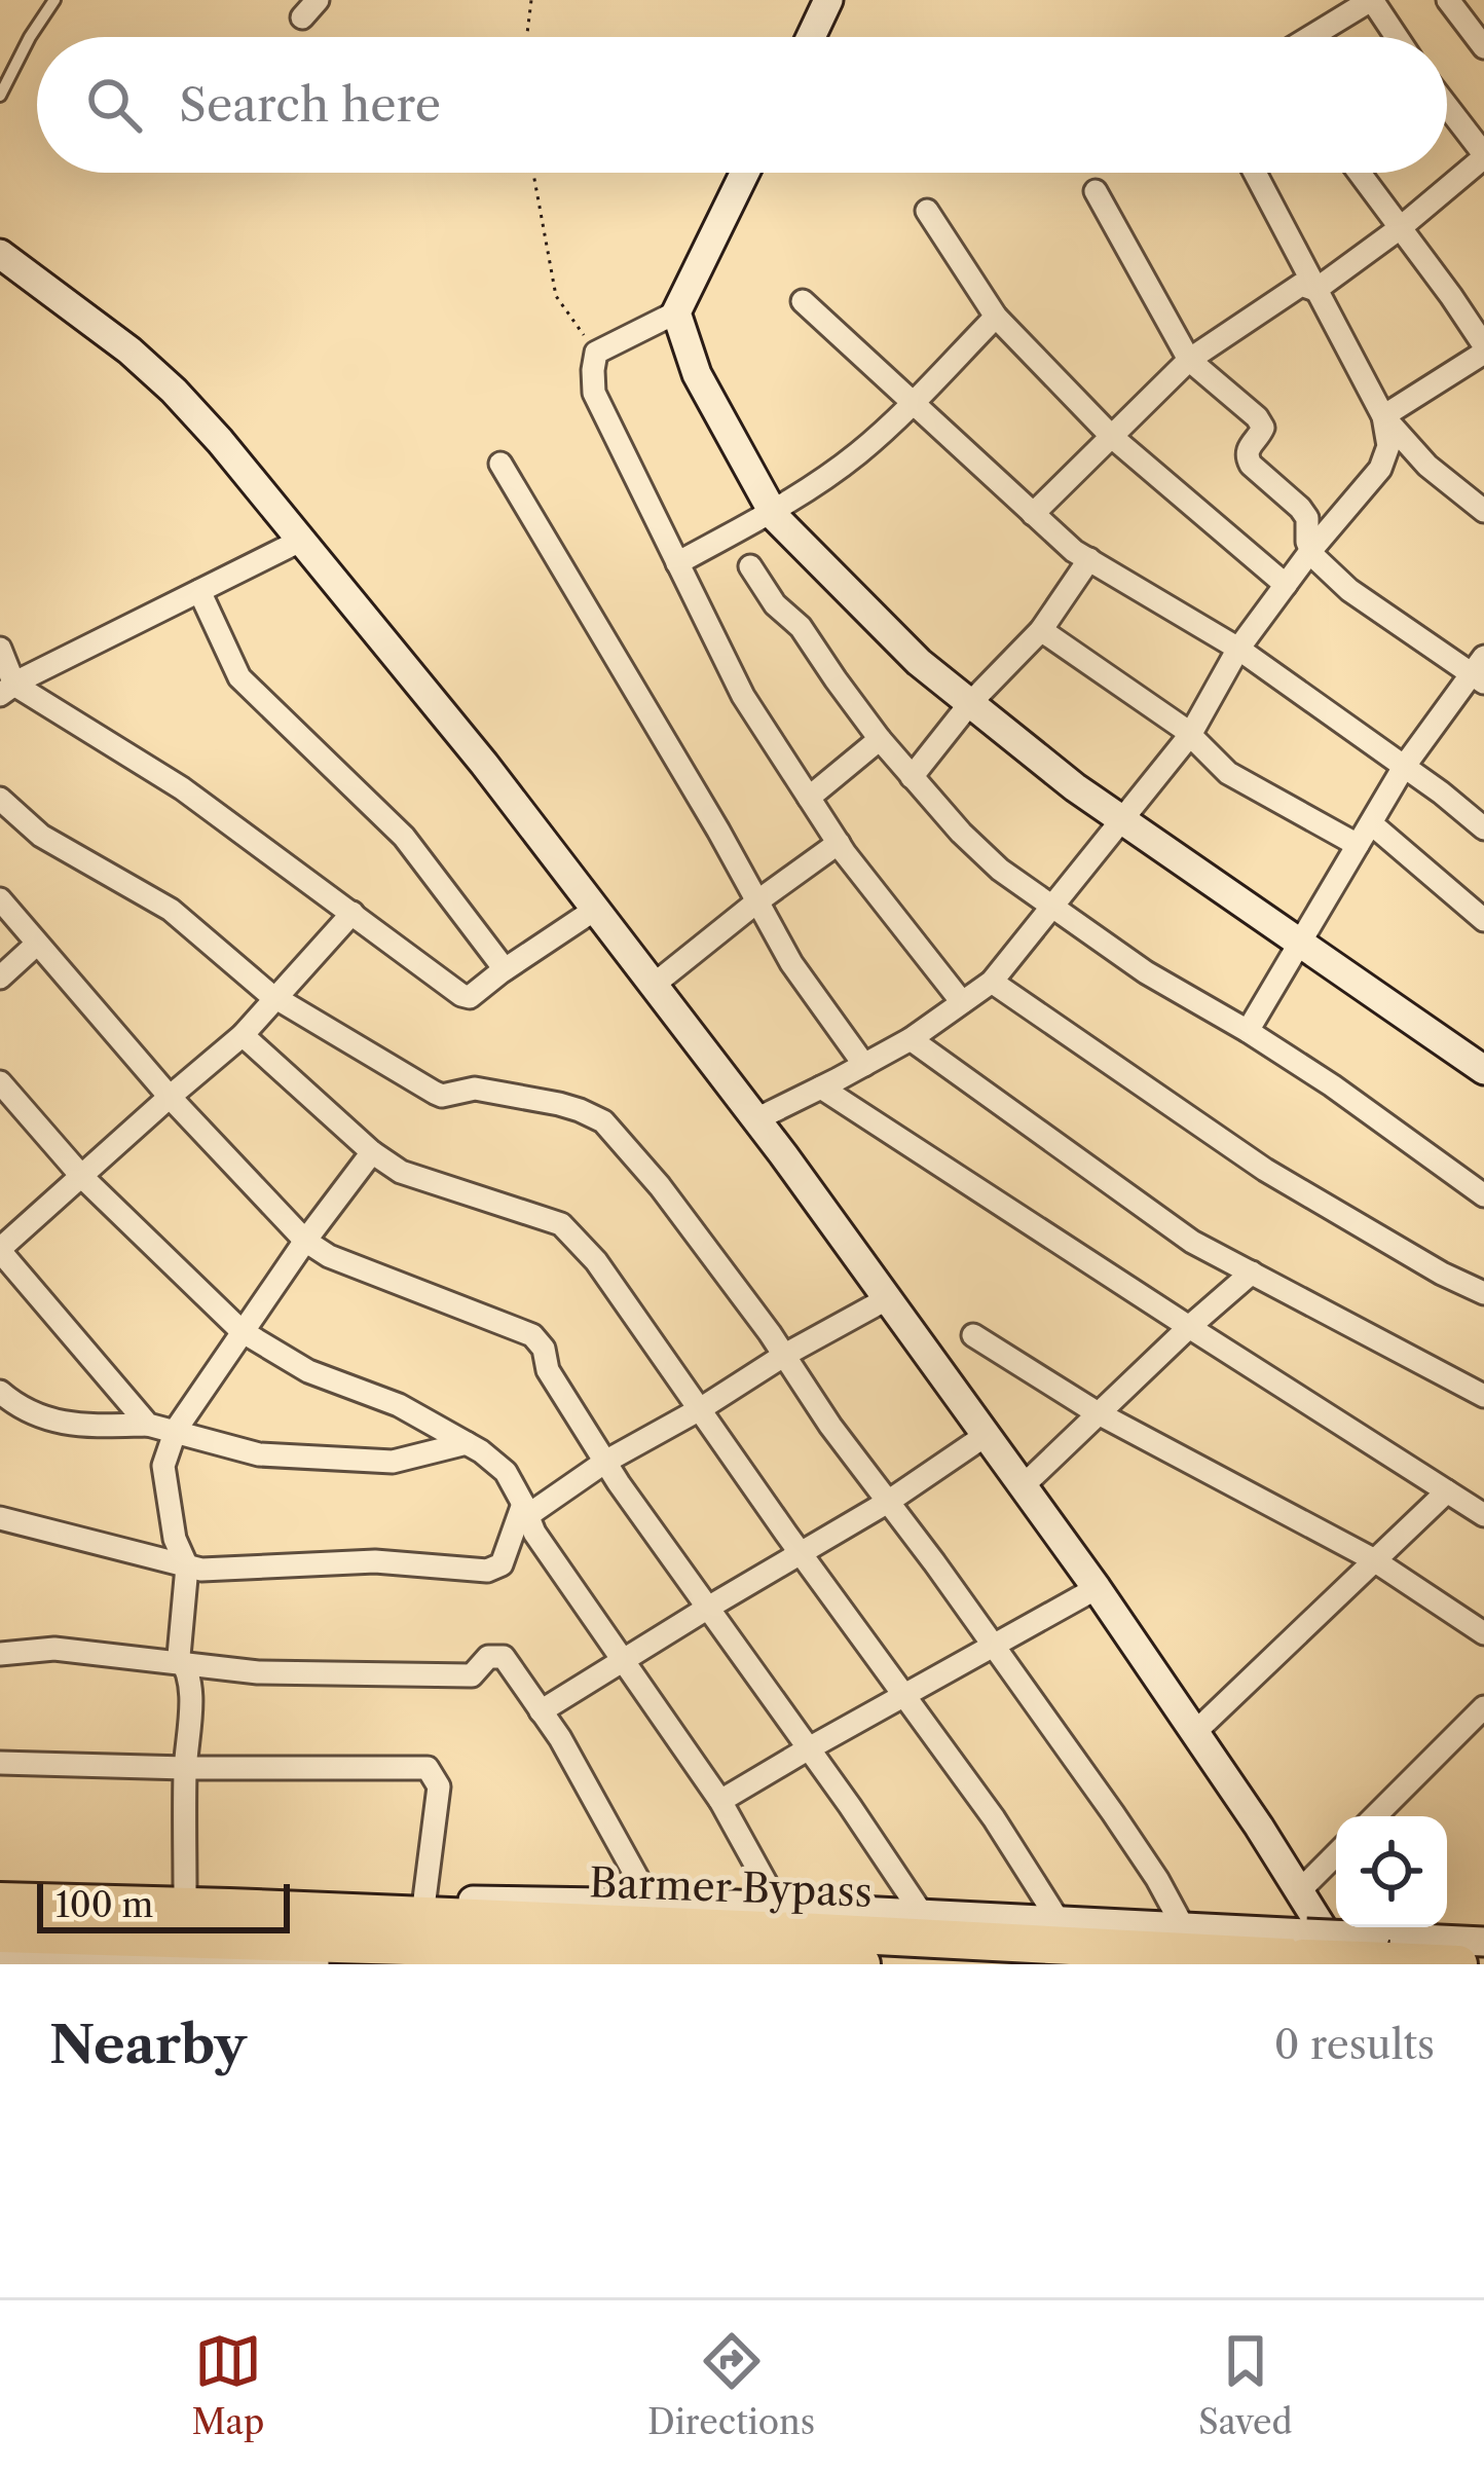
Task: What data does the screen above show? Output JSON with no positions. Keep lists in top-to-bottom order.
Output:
{
  "streets": {
    "highway": ["Barmer Bypass"]
  },
  "scale_bar": "100 m",
  "page": {
    "search": "Search here",
    "scale": "100 m",
    "heading": ["Nearby", "0 results"],
    "nav": ["Map", "Directions", "Saved"]
  }
}
